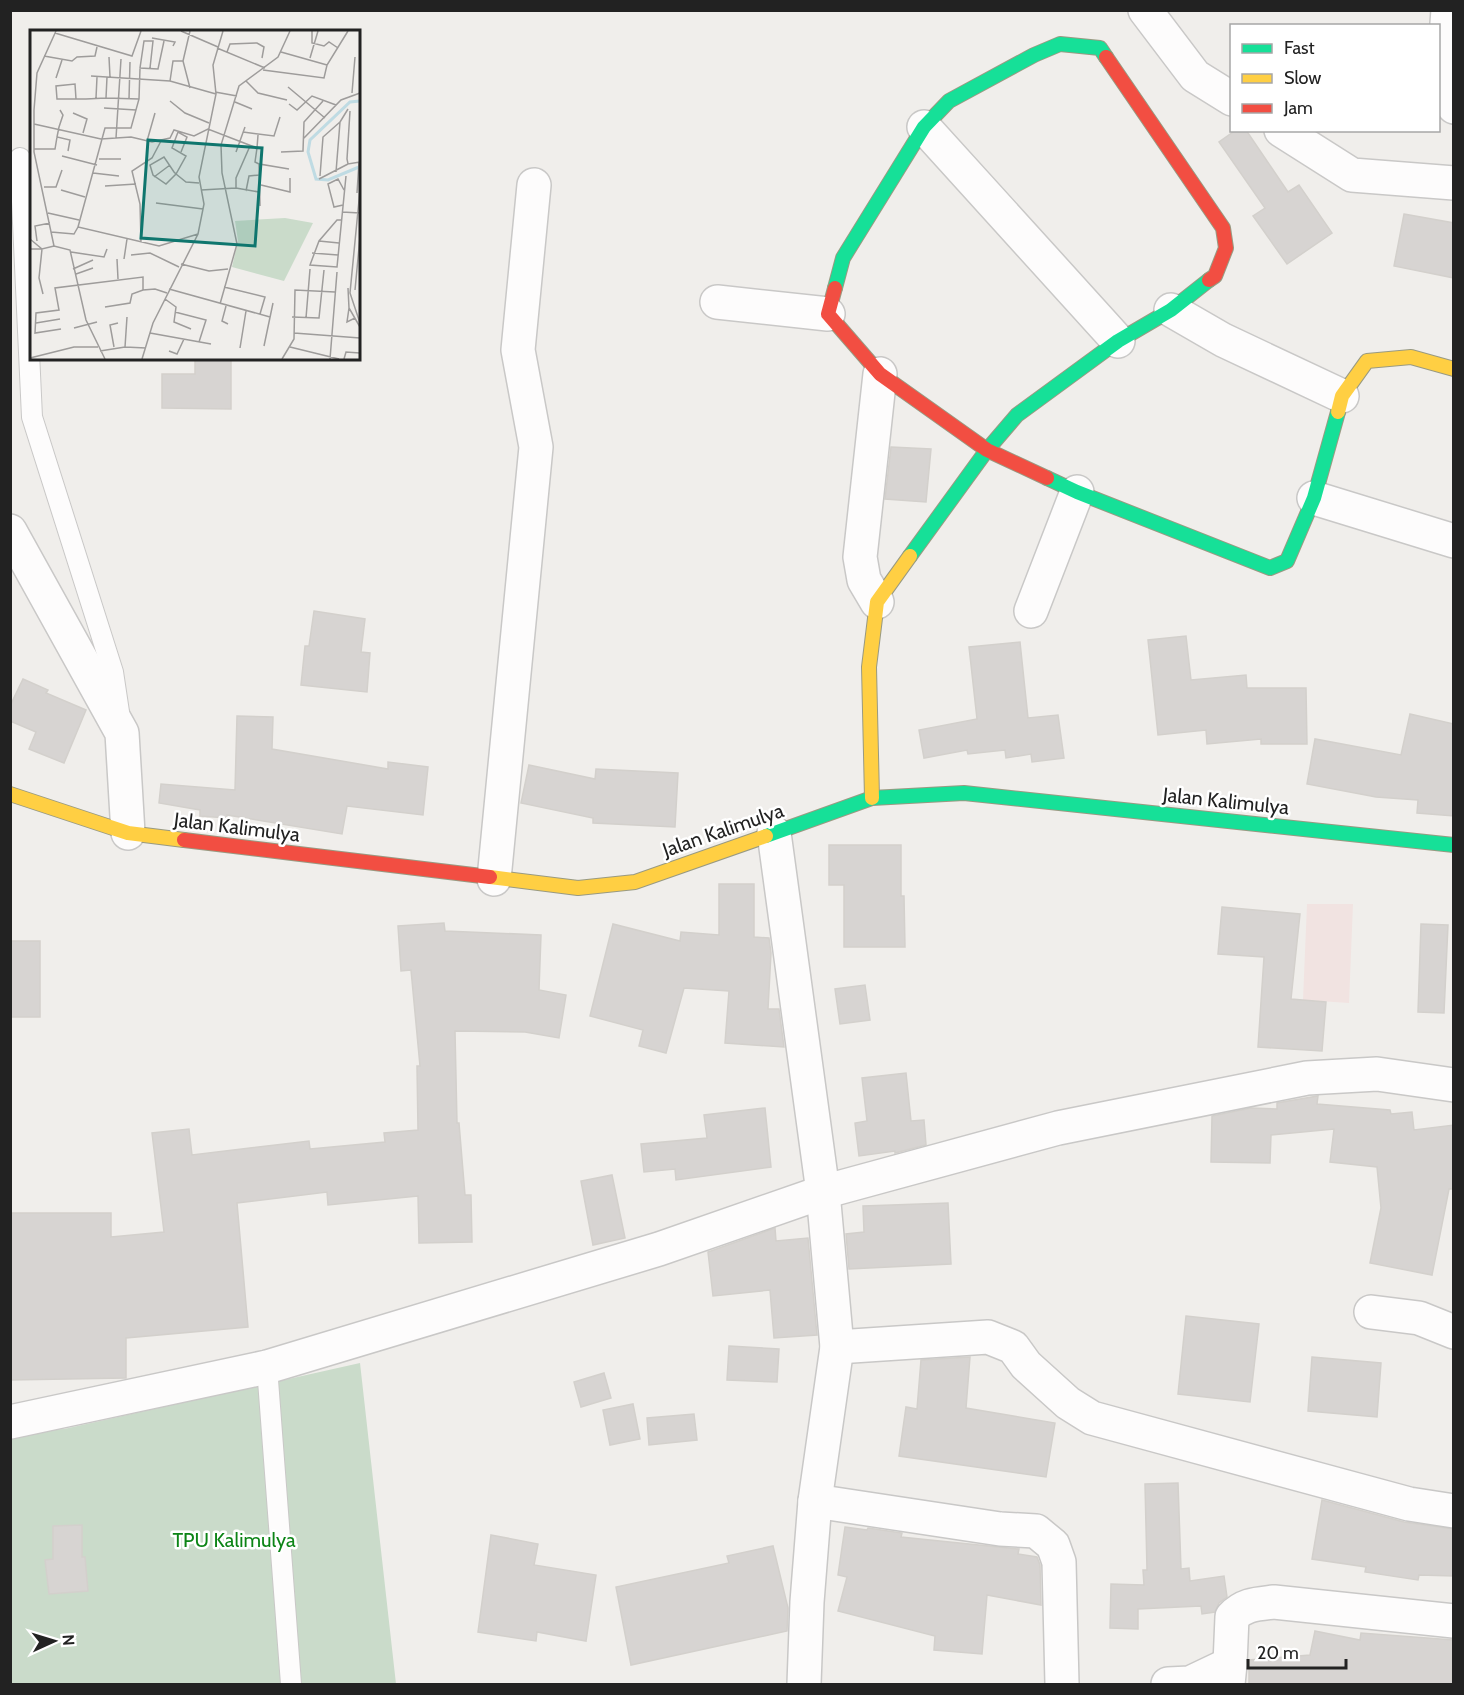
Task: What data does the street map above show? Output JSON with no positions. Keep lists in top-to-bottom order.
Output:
{
  "streets": {
    "street": ["Jalan Kalimulya"]
  },
  "parks": ["TPU Kalimulya"],
  "legend": ["Fast", "Slow", "Jam"],
  "scale_bar": "20 m",
  "north": "right"
}
